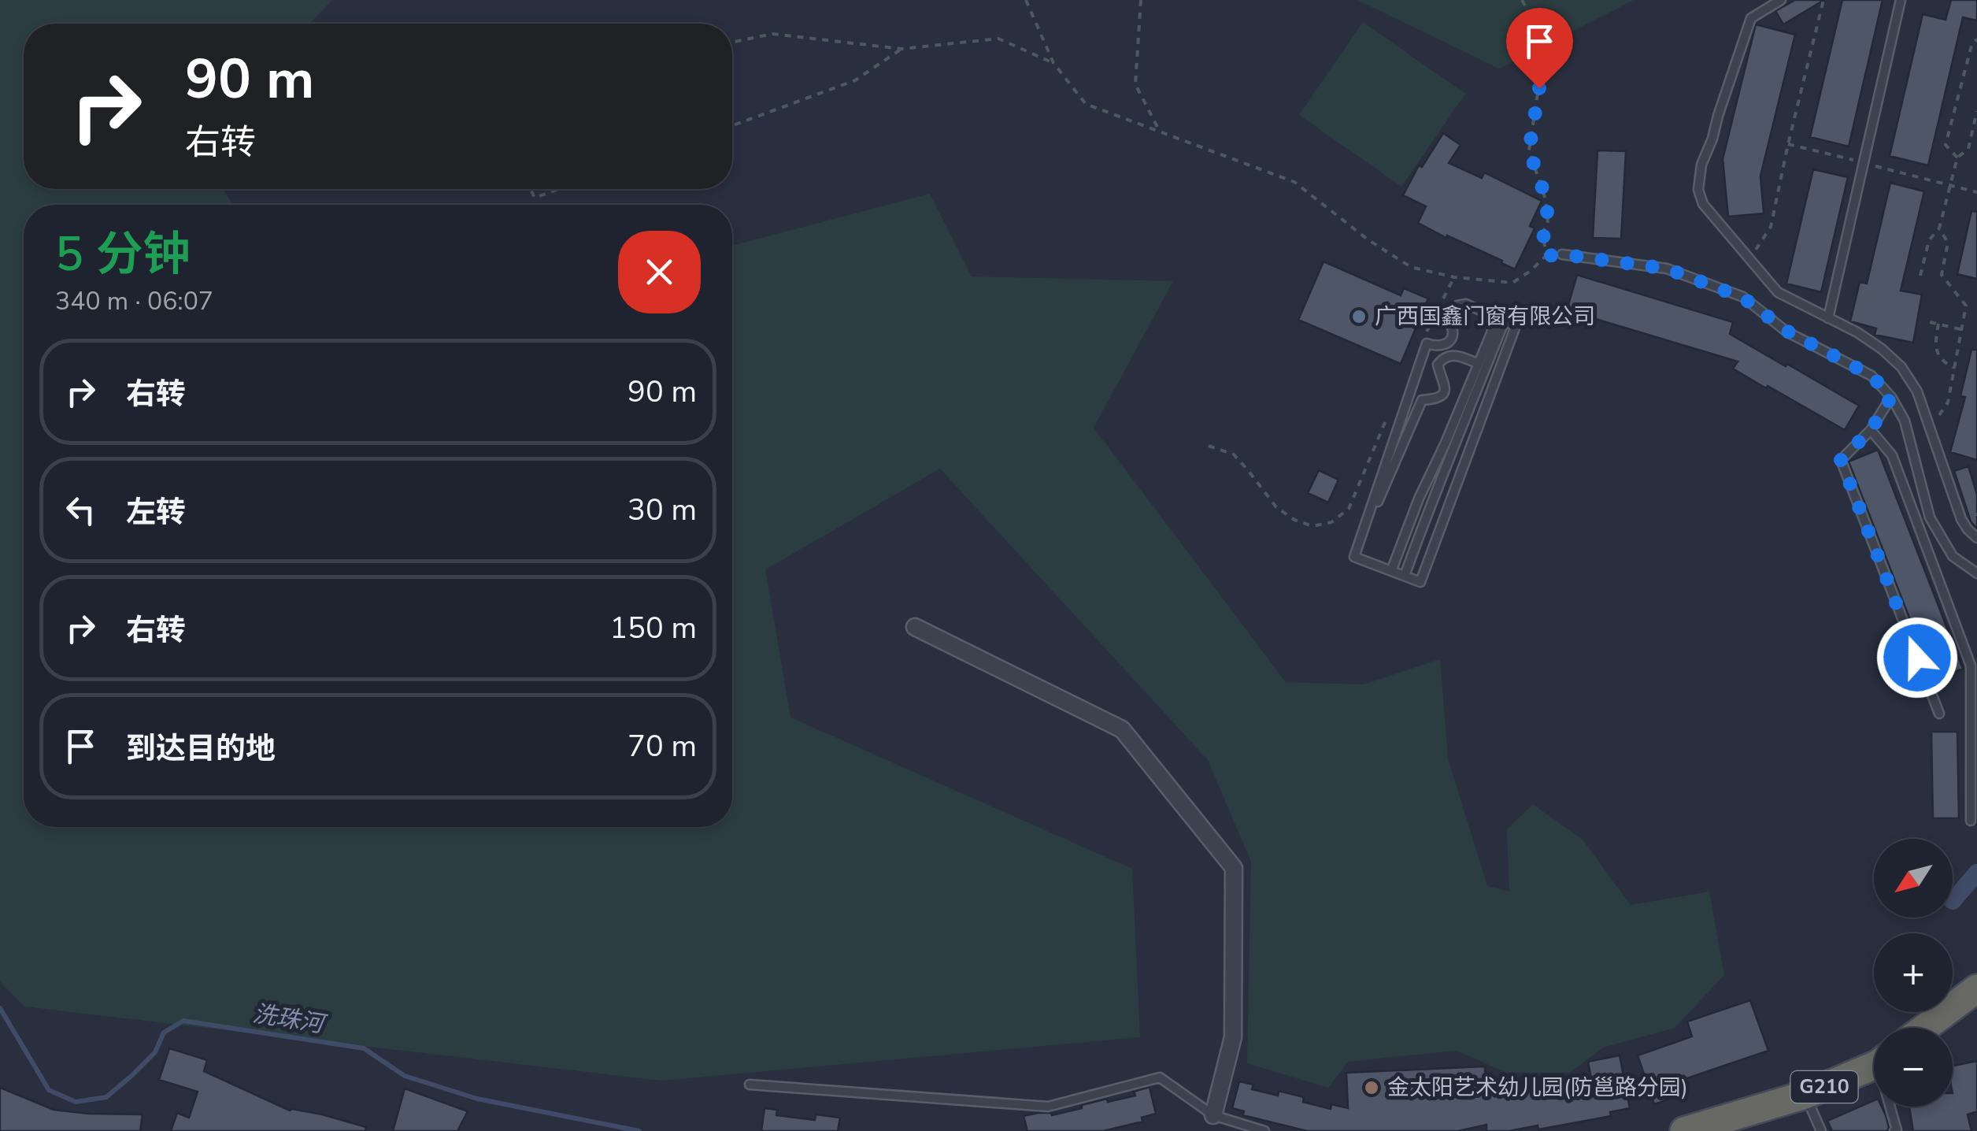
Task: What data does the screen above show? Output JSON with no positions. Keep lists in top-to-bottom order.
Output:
{
  "streets": {
    "highway": ["G210"]
  },
  "water": ["洗珠河"],
  "places": ["广西国鑫门窗有限公司", "金太阳艺术幼儿园(防邕路分园)"],
  "north": "bottom left",
  "page": {
    "turn": ["90 m", "右转"],
    "heading": ["5 分钟", "340 m · 06:07"],
    "list": [
      {
        "name": "右转",
        "value": "90 m"
      },
      {
        "name": "左转",
        "value": "30 m"
      },
      {
        "name": "右转",
        "value": "150 m"
      },
      {
        "name": "到达目的地",
        "value": "70 m"
      }
    ],
    "map_buttons": ["+", "−"]
  }
}
